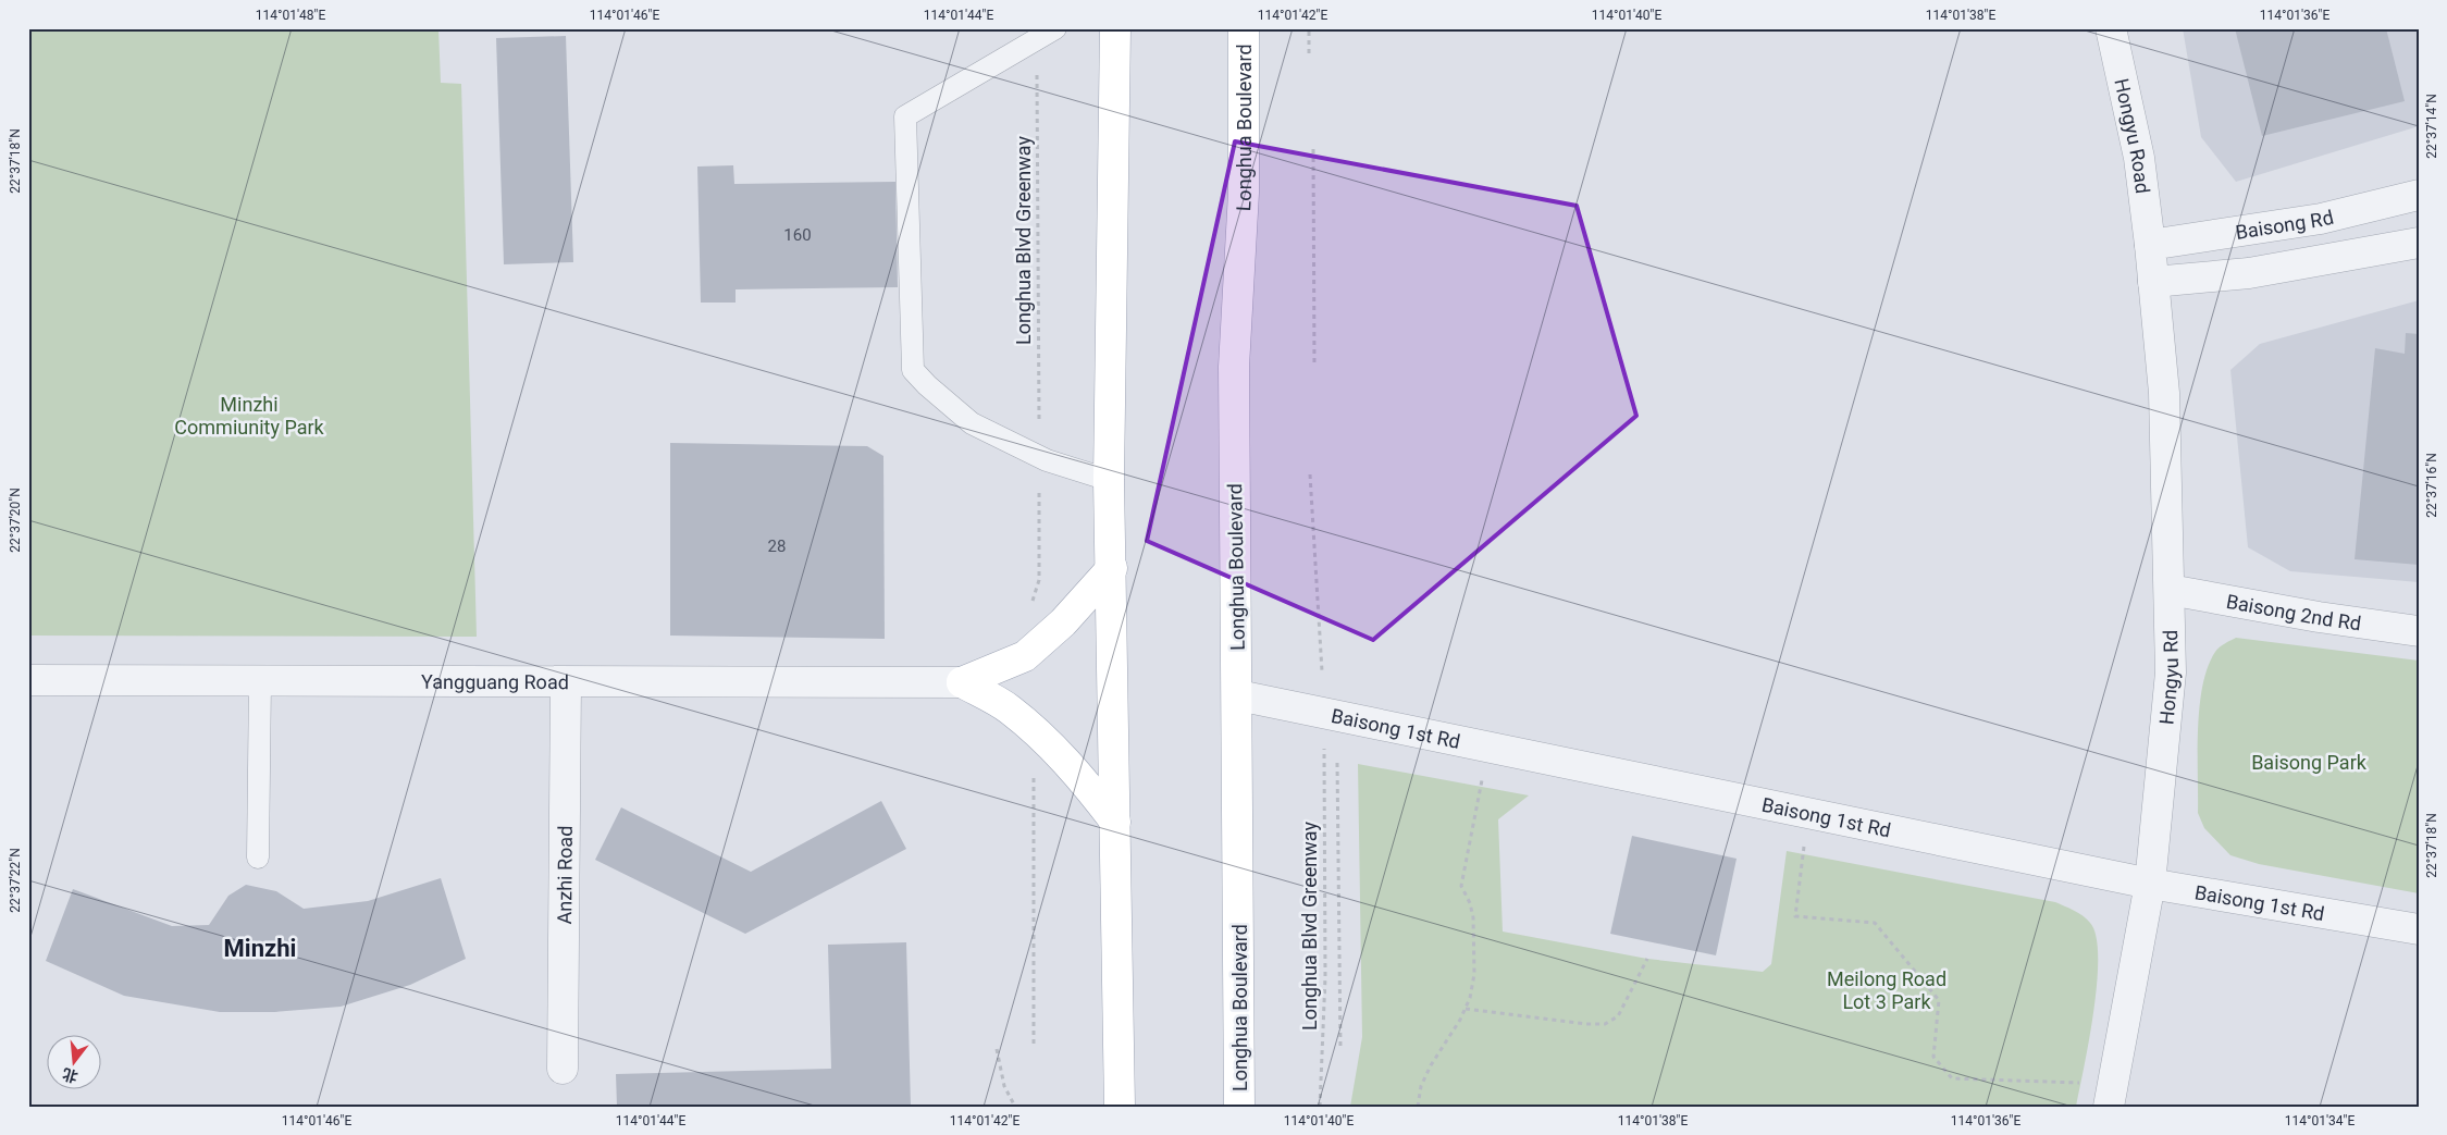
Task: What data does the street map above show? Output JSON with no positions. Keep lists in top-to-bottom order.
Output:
{
  "streets": {
    "main road": ["Longhua Boulevard"],
    "street": [
      "Hongyu Road",
      "Baisong Rd",
      "Baisong 2nd Rd",
      "Hongyu Rd",
      "Yangguang Road",
      "Baisong 1st Rd",
      "Anzhi Road"
    ],
    "path": ["Longhua Blvd Greenway"]
  },
  "crossings": [
    ["Longhua Boulevard", "Baisong 1st Rd"],
    ["Hongyu Road", "Baisong Rd"],
    ["Hongyu Road", "Hongyu Rd"],
    ["Baisong Rd", "Hongyu Rd"],
    ["Baisong 2nd Rd", "Hongyu Rd"],
    ["Hongyu Rd", "Baisong 1st Rd"],
    ["Yangguang Road", "Anzhi Road"]
  ],
  "districts": ["Minzhi"],
  "parks": ["Minzhi Commiunity Park", "Baisong Park", "Meilong Road Lot 3 Park"],
  "house_numbers": ["160", "28"],
  "north": "bottom",
  "coordinates": [
    "114°01'48\"E",
    "114°01'46\"E",
    "114°01'44\"E",
    "114°01'42\"E",
    "114°01'40\"E",
    "114°01'38\"E",
    "114°01'36\"E",
    "22°37'14\"N",
    "22°37'18\"N",
    "22°37'16\"N",
    "22°37'20\"N",
    "22°37'22\"N",
    "114°01'34\"E"
  ]
}
